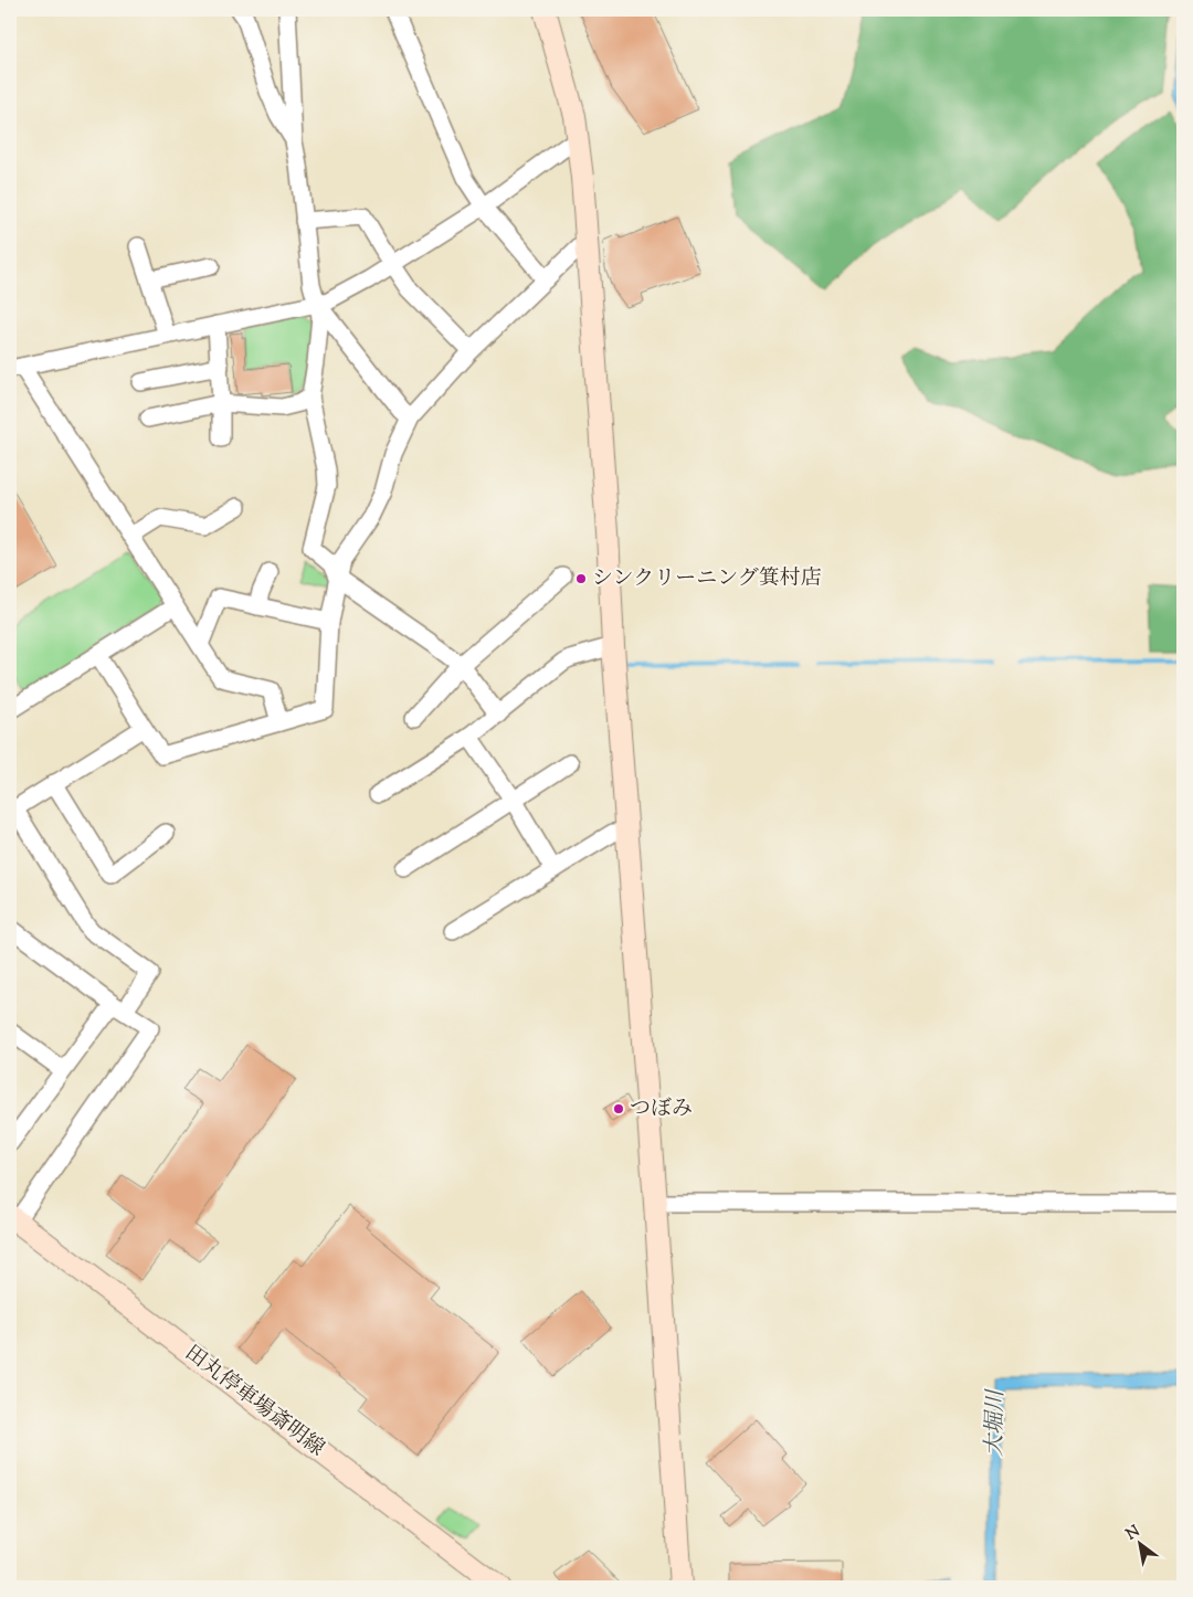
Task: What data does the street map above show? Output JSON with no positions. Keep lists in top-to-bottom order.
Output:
{
  "streets": {
    "street": ["田丸停車場斎明線"]
  },
  "water": ["大堀川"],
  "places": ["シンクリーニング箕村店", "つぼみ"],
  "north": "top left"
}
